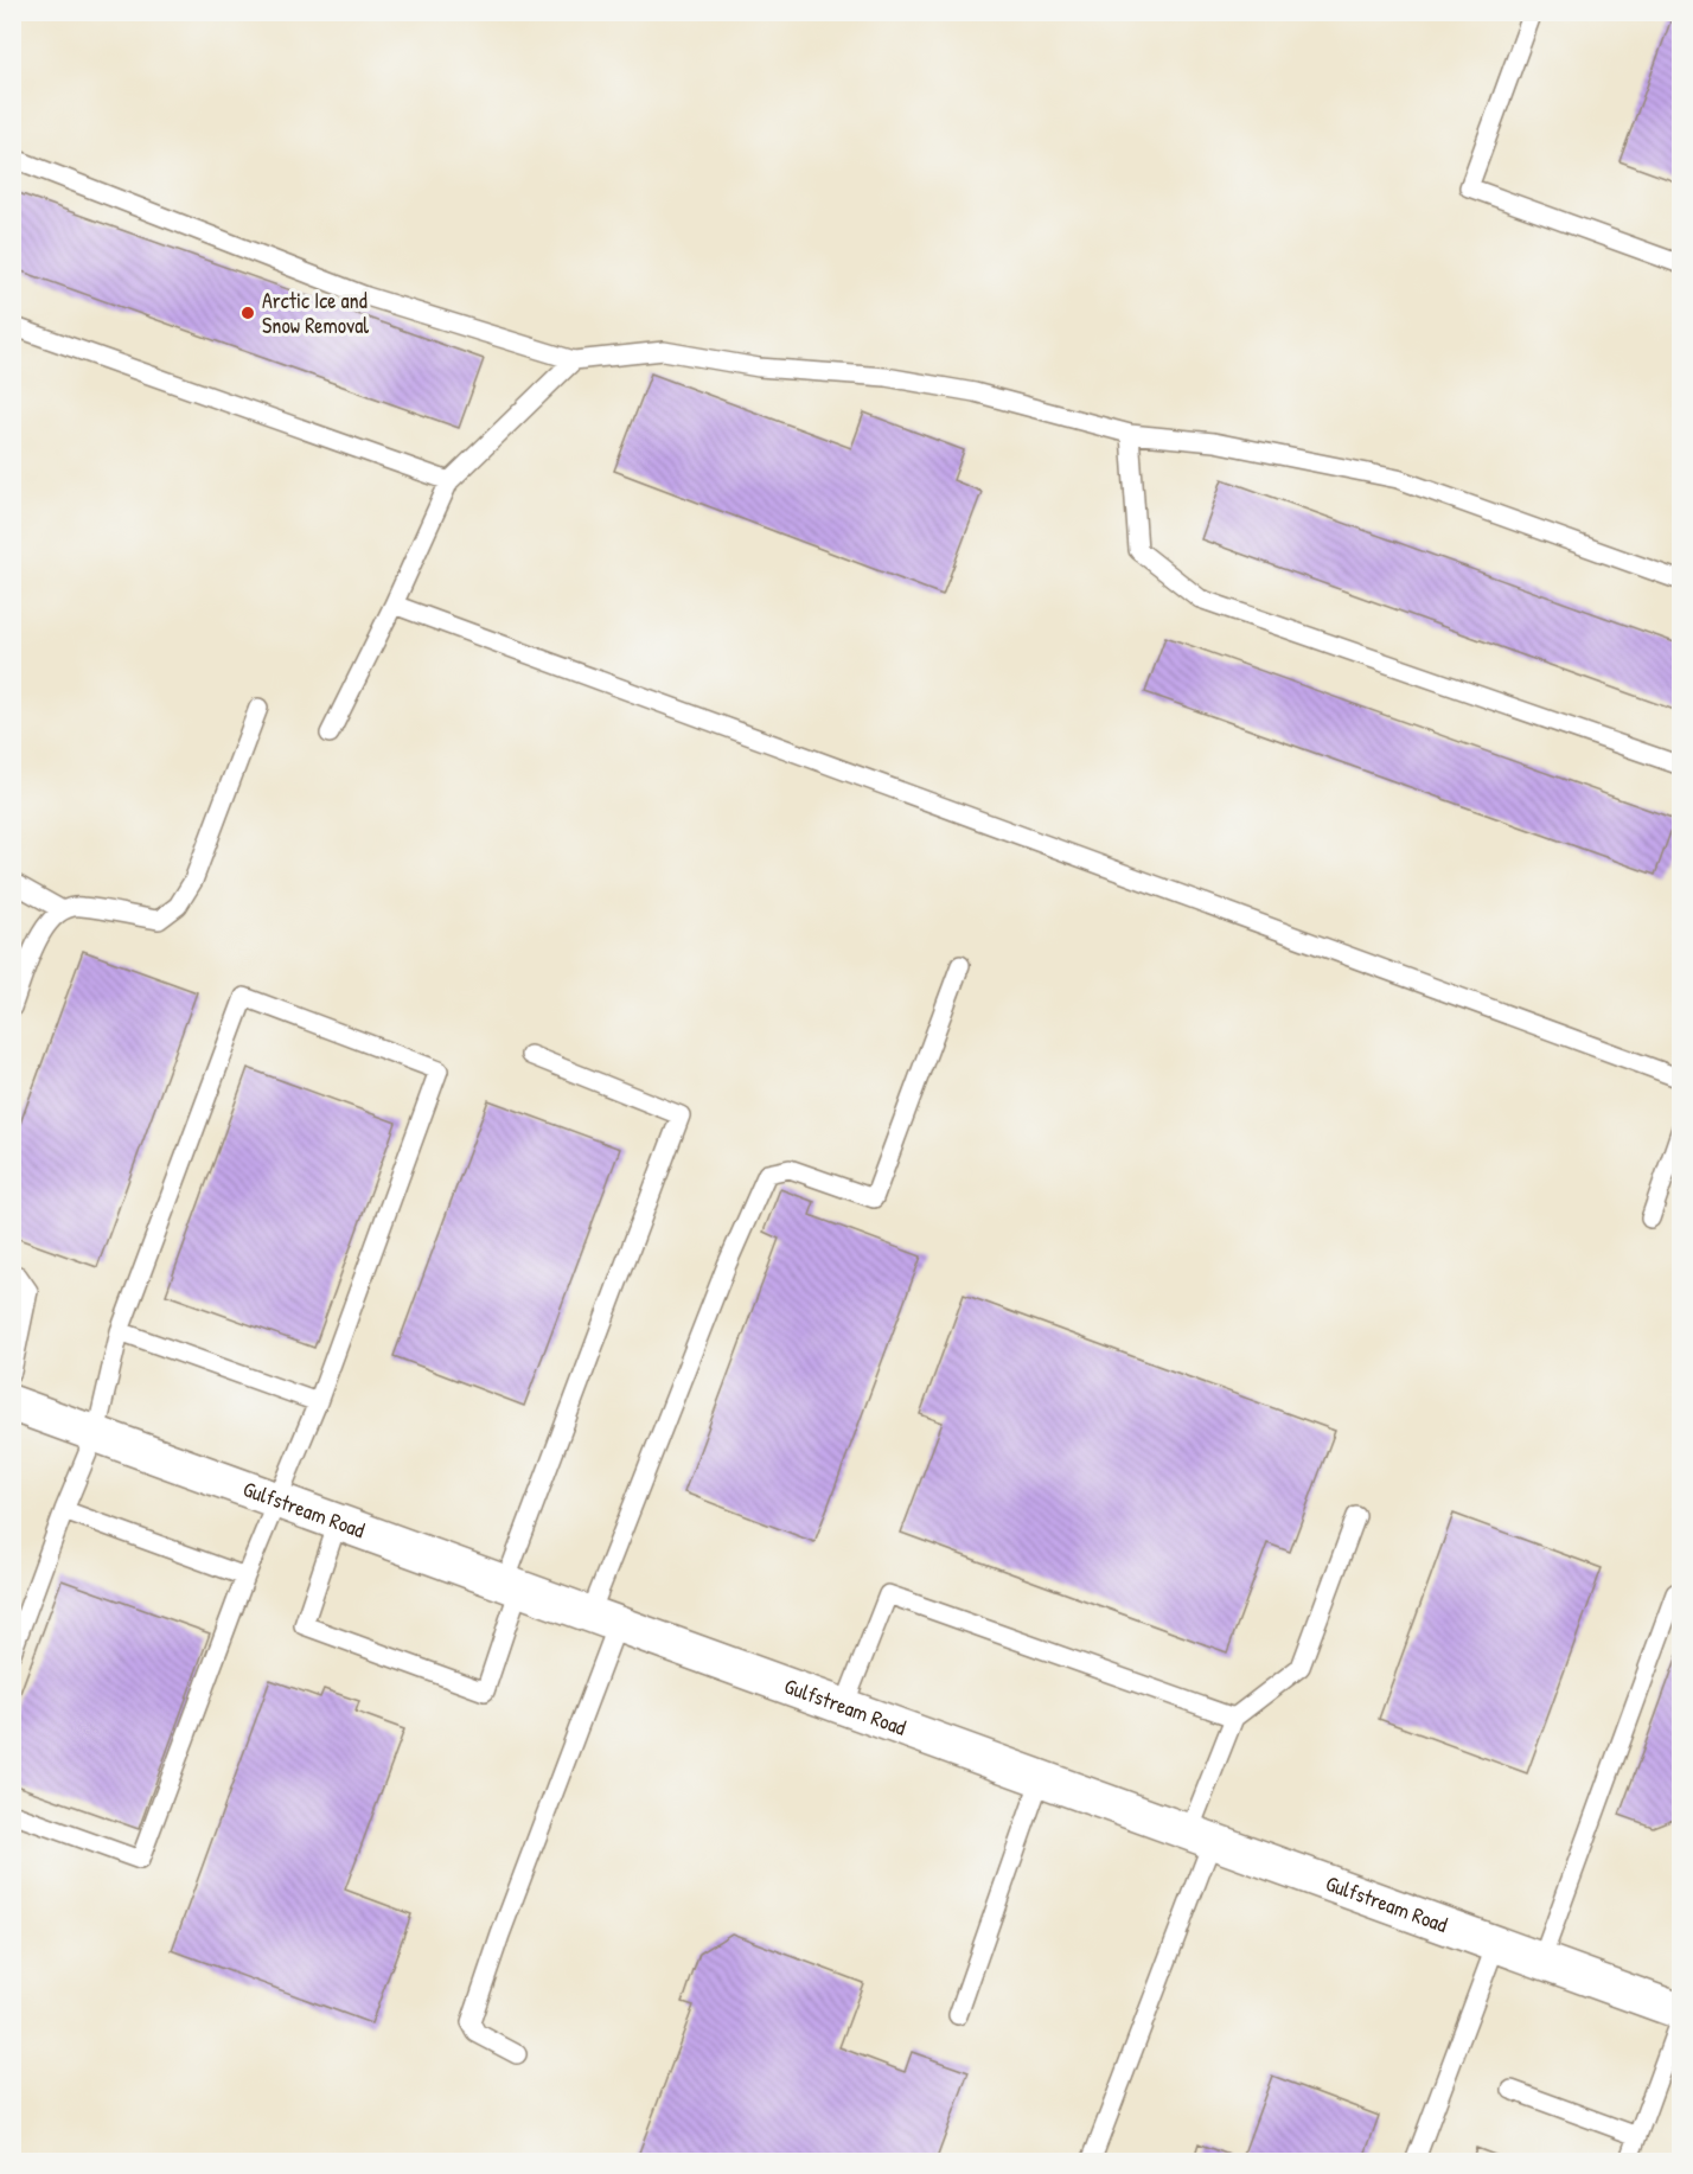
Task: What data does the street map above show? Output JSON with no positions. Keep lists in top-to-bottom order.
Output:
{
  "streets": {
    "street": ["Gulfstream Road"]
  },
  "places": ["Arctic Ice and Snow Removal"]
}
